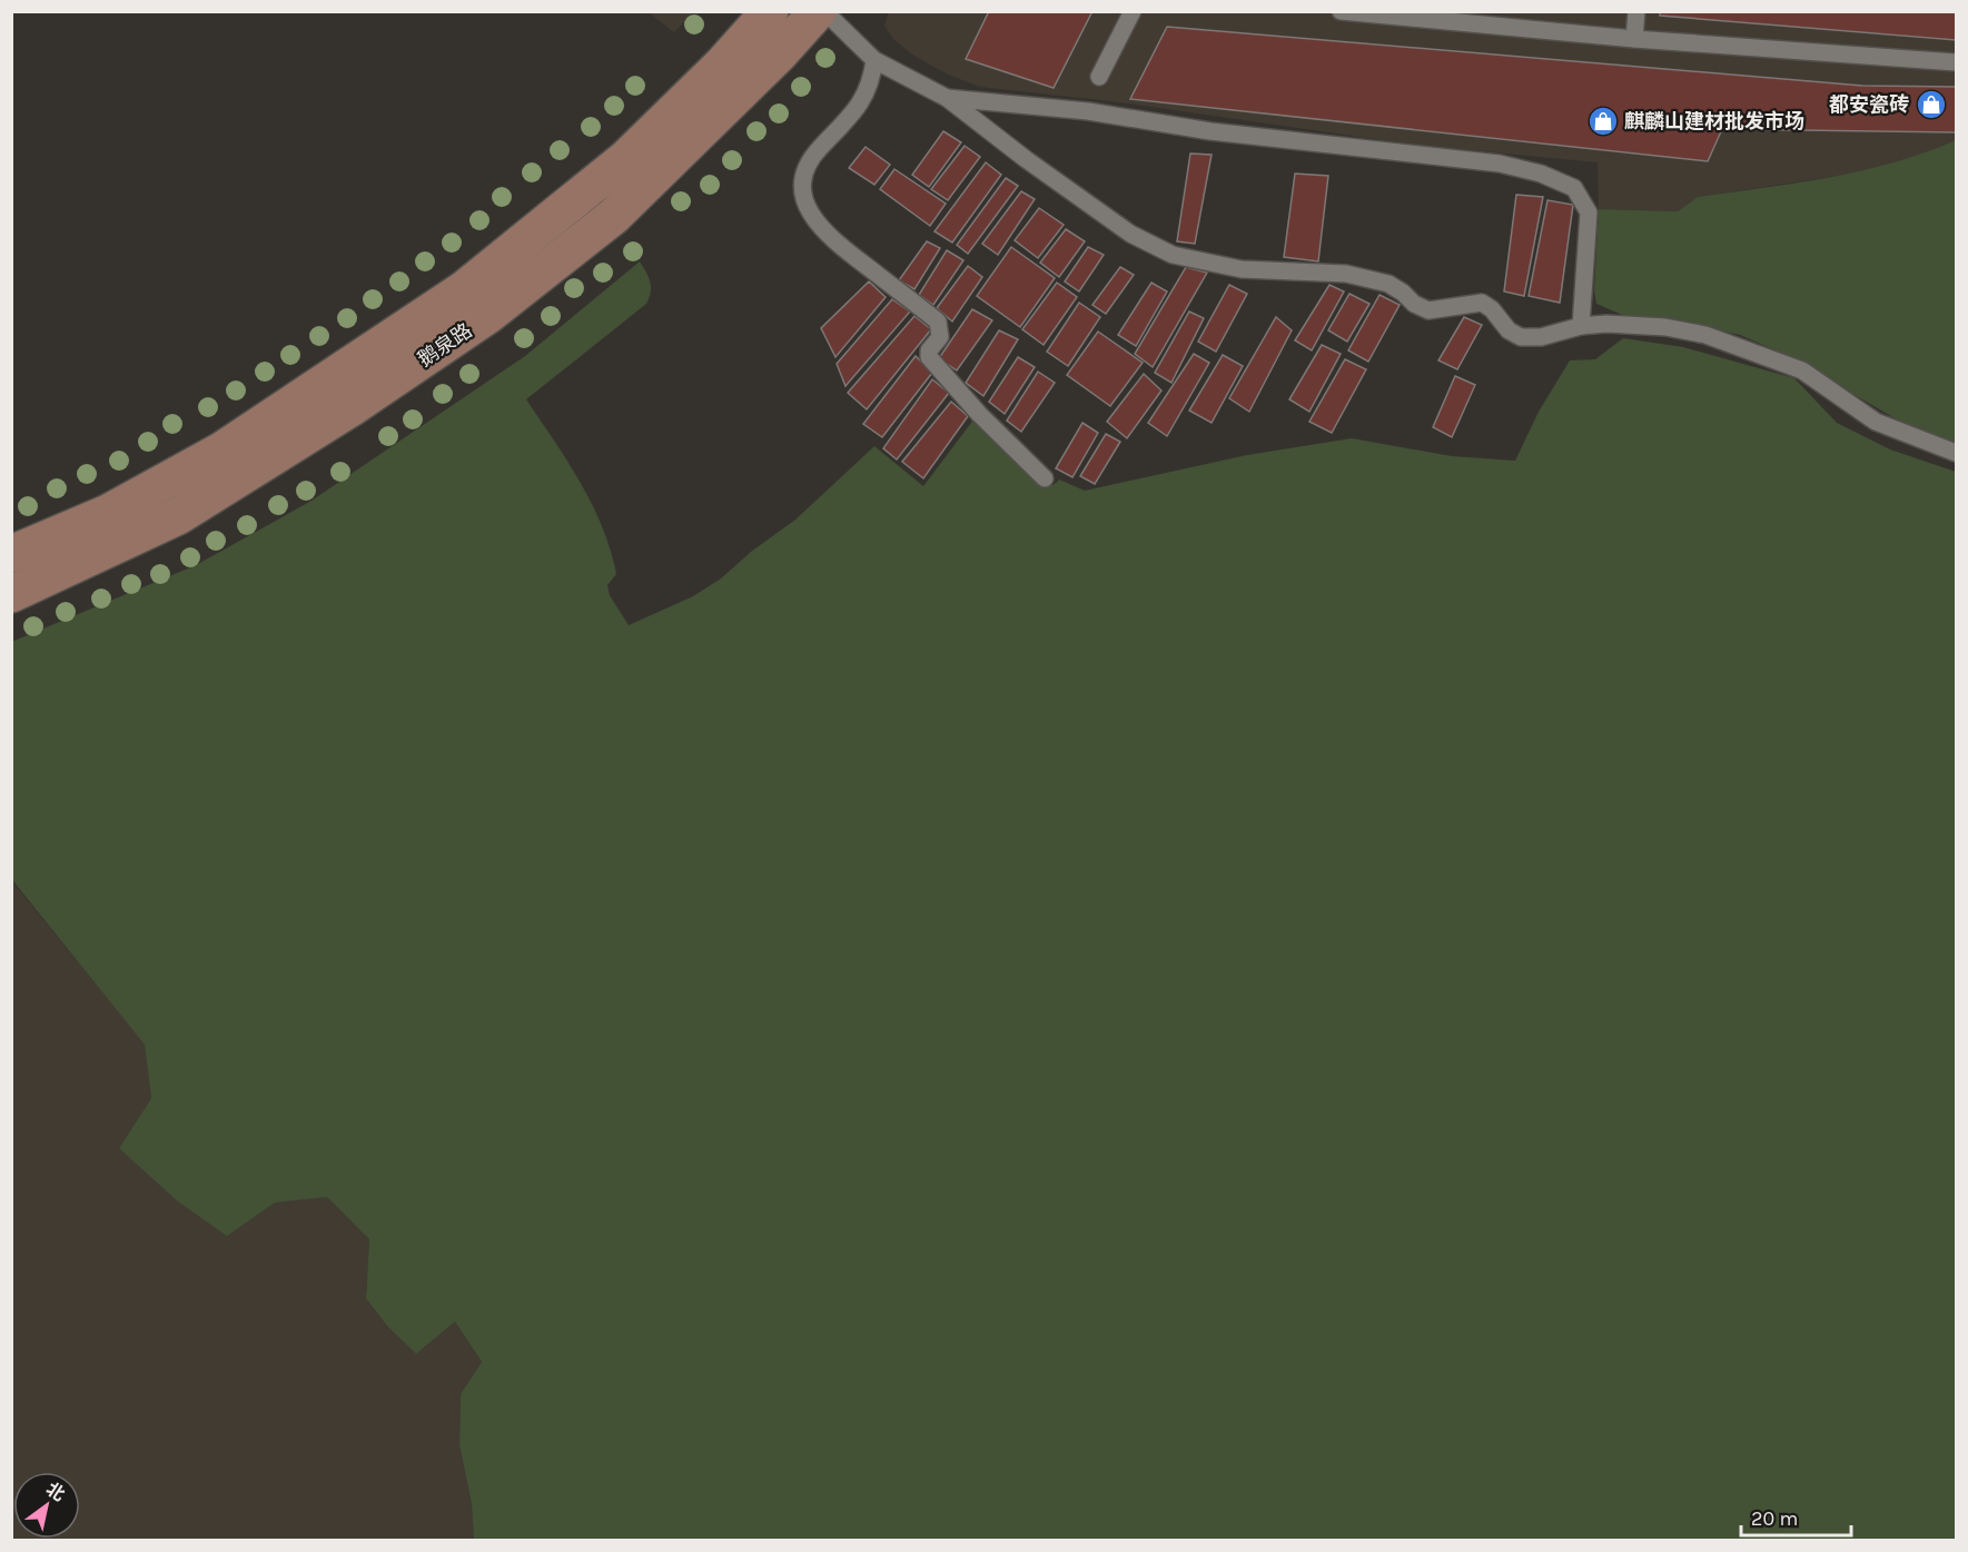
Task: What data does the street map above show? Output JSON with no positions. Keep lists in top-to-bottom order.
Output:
{
  "streets": {
    "main road": ["鹅泉路"]
  },
  "places": {
    "shop": ["都安瓷砖", "麒麟山建材批发市场"]
  },
  "scale_bar": "20 m",
  "north": "top right"
}
